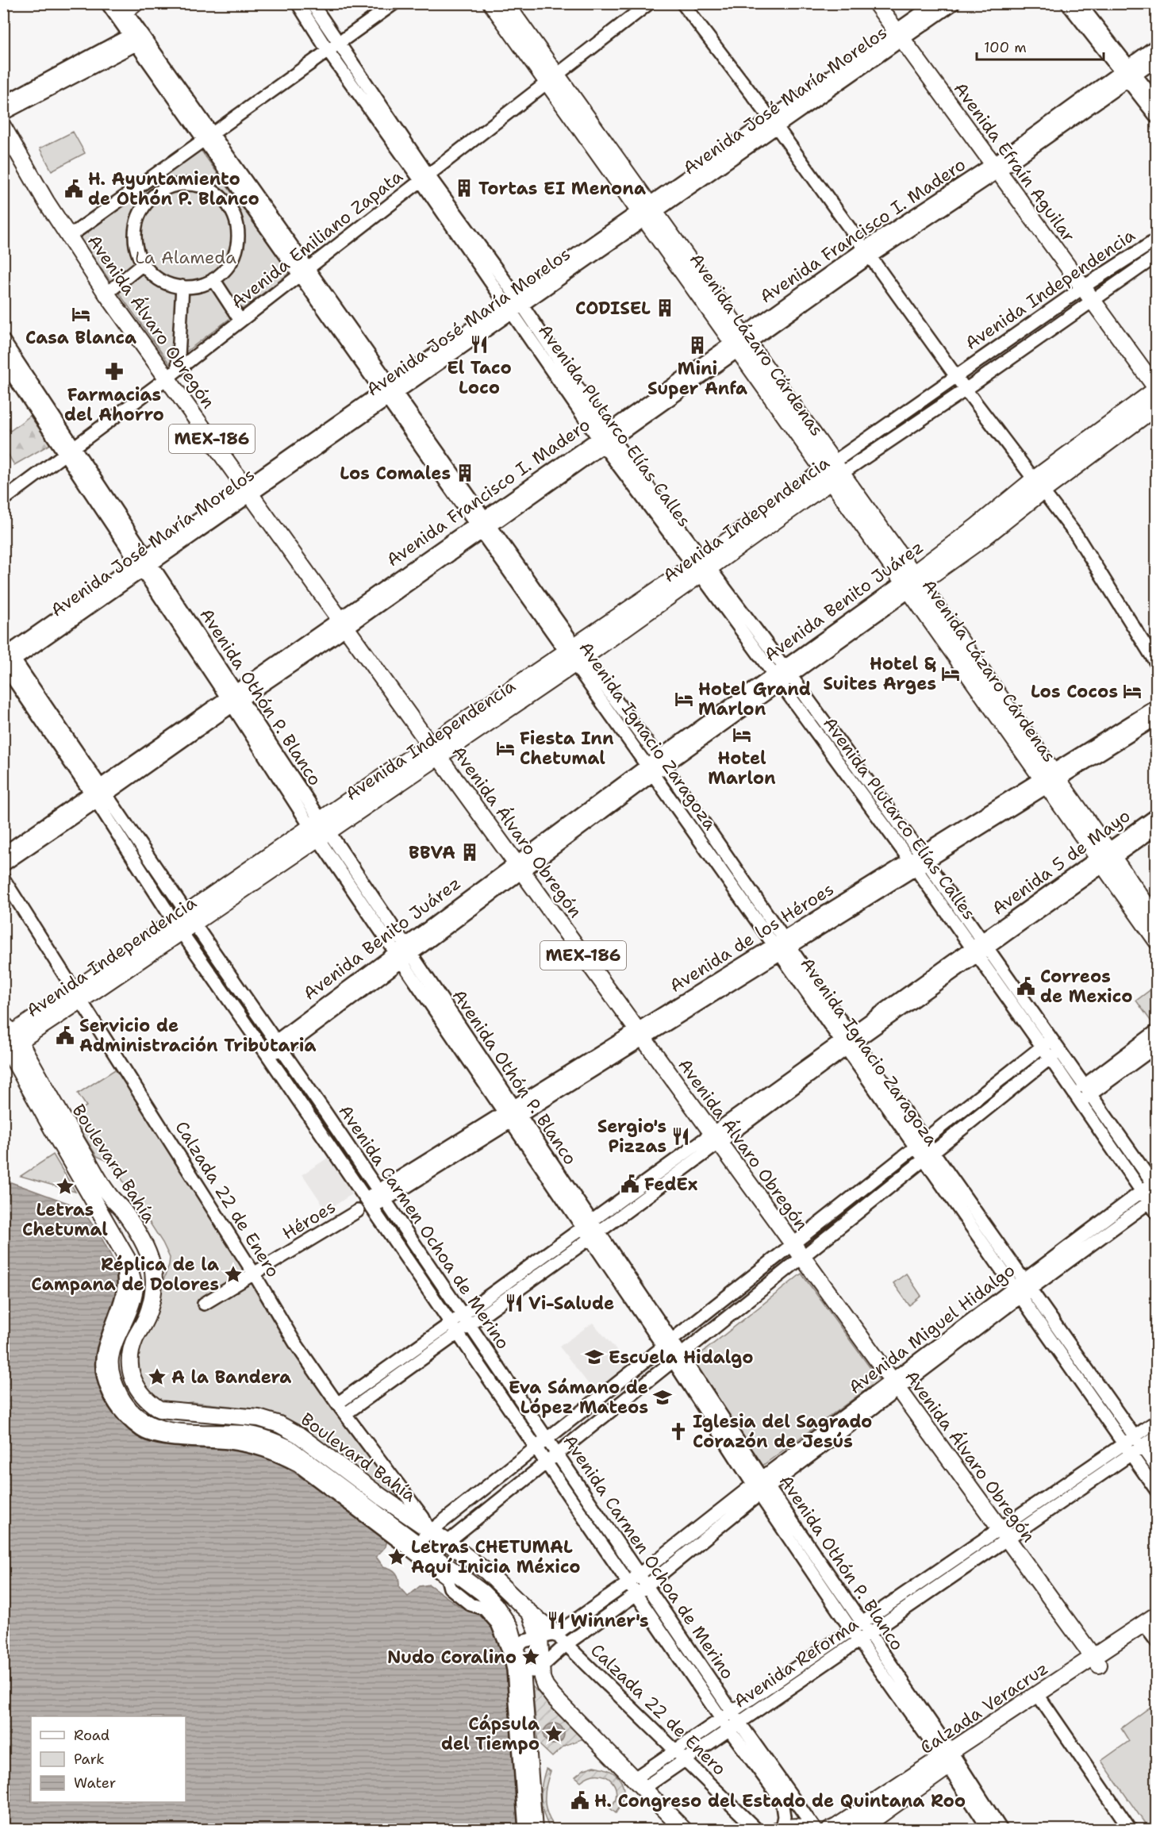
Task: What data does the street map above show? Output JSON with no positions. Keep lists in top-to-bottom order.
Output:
{
  "streets": {
    "main road": [
      "Avenida Efraín Aguilar",
      "Avenida Independencia",
      "Avenida Álvaro Obregón",
      "Avenida Lázaro Cárdenas",
      "MEX-186",
      "Avenida Benito Juárez",
      "Boulevard Bahía",
      "Calzada Veracruz"
    ],
    "street": [
      "Avenida José María Morelos",
      "Avenida Francisco I. Madero",
      "Avenida Emiliano Zapata",
      "Avenida Plutarco Elías Calles",
      "Avenida Othón P. Blanco",
      "Avenida Ignacio Zaragoza",
      "Avenida 5 de Mayo",
      "Avenida de los Héroes",
      "Calzada 22 de Enero",
      "Héroes",
      "Avenida Carmen Ochoa de Merino",
      "Avenida Miguel Hidalgo",
      "Avenida Reforma"
    ]
  },
  "crossings": [
    ["Avenida José María Morelos", "Avenida Efraín Aguilar"],
    ["Avenida José María Morelos", "Avenida Álvaro Obregón"],
    ["Avenida José María Morelos", "Avenida Lázaro Cárdenas"],
    ["Avenida José María Morelos", "Avenida Plutarco Elías Calles"],
    ["Avenida José María Morelos", "Avenida Othón P. Blanco"],
    ["Avenida José María Morelos", "Avenida Ignacio Zaragoza"],
    ["Avenida José María Morelos", "Avenida Carmen Ochoa de Merino"],
    ["Avenida Efraín Aguilar", "Avenida Francisco I. Madero"],
    ["Avenida Efraín Aguilar", "Avenida Independencia"],
    ["Avenida Efraín Aguilar", "Avenida Benito Juárez"],
    ["Avenida Francisco I. Madero", "Avenida Álvaro Obregón"],
    ["Avenida Francisco I. Madero", "Avenida Lázaro Cárdenas"],
    ["Avenida Francisco I. Madero", "Avenida Plutarco Elías Calles"],
    ["Avenida Francisco I. Madero", "Avenida Othón P. Blanco"],
    ["Avenida Francisco I. Madero", "Avenida Ignacio Zaragoza"],
    ["Avenida Francisco I. Madero", "Avenida Carmen Ochoa de Merino"],
    ["Avenida Emiliano Zapata", "Avenida Álvaro Obregón"],
    ["Avenida Emiliano Zapata", "Avenida Lázaro Cárdenas"],
    ["Avenida Emiliano Zapata", "Avenida Plutarco Elías Calles"],
    ["Avenida Emiliano Zapata", "Avenida Othón P. Blanco"],
    ["Avenida Emiliano Zapata", "Avenida Ignacio Zaragoza"],
    ["Avenida Independencia", "Avenida Álvaro Obregón"],
    ["Avenida Independencia", "Avenida Lázaro Cárdenas"],
    ["Avenida Independencia", "Avenida Plutarco Elías Calles"],
    ["Avenida Independencia", "Avenida Othón P. Blanco"],
    ["Avenida Independencia", "Avenida Ignacio Zaragoza"],
    ["Avenida Independencia", "Boulevard Bahía"],
    ["Avenida Independencia", "Calzada 22 de Enero"],
    ["Avenida Independencia", "Avenida Carmen Ochoa de Merino"],
    ["Avenida Álvaro Obregón", "Avenida Benito Juárez"],
    ["Avenida Álvaro Obregón", "Avenida 5 de Mayo"],
    ["Avenida Álvaro Obregón", "Avenida de los Héroes"],
    ["Avenida Álvaro Obregón", "Avenida Miguel Hidalgo"],
    ["Avenida Álvaro Obregón", "Avenida Reforma"],
    ["Avenida Álvaro Obregón", "Calzada Veracruz"],
    ["Avenida Lázaro Cárdenas", "Avenida Benito Juárez"],
    ["Avenida Lázaro Cárdenas", "Avenida 5 de Mayo"],
    ["Avenida Lázaro Cárdenas", "Avenida de los Héroes"],
    ["Avenida Plutarco Elías Calles", "Avenida Benito Juárez"],
    ["Avenida Plutarco Elías Calles", "Avenida 5 de Mayo"],
    ["Avenida Plutarco Elías Calles", "Avenida de los Héroes"],
    ["Avenida Plutarco Elías Calles", "Avenida Miguel Hidalgo"],
    ["Avenida Benito Juárez", "Avenida Othón P. Blanco"],
    ["Avenida Benito Juárez", "Avenida Ignacio Zaragoza"],
    ["Avenida Benito Juárez", "Avenida Carmen Ochoa de Merino"],
    ["Avenida Othón P. Blanco", "Avenida 5 de Mayo"],
    ["Avenida Othón P. Blanco", "Avenida de los Héroes"],
    ["Avenida Othón P. Blanco", "Avenida Miguel Hidalgo"],
    ["Avenida Othón P. Blanco", "Avenida Reforma"],
    ["Avenida Othón P. Blanco", "Calzada Veracruz"],
    ["Avenida Ignacio Zaragoza", "Avenida 5 de Mayo"],
    ["Avenida Ignacio Zaragoza", "Avenida de los Héroes"],
    ["Avenida Ignacio Zaragoza", "Avenida Miguel Hidalgo"],
    ["Avenida Ignacio Zaragoza", "Avenida Reforma"],
    ["Avenida 5 de Mayo", "Calzada 22 de Enero"],
    ["Avenida 5 de Mayo", "Avenida Carmen Ochoa de Merino"],
    ["Avenida de los Héroes", "Avenida Carmen Ochoa de Merino"],
    ["Boulevard Bahía", "Calzada 22 de Enero"],
    ["Boulevard Bahía", "Avenida Miguel Hidalgo"],
    ["Boulevard Bahía", "Avenida Reforma"],
    ["Calzada 22 de Enero", "Héroes"],
    ["Calzada 22 de Enero", "Avenida Miguel Hidalgo"],
    ["Calzada 22 de Enero", "Avenida Reforma"],
    ["Avenida Carmen Ochoa de Merino", "Avenida Miguel Hidalgo"],
    ["Avenida Carmen Ochoa de Merino", "Avenida Reforma"]
  ],
  "parks": ["La Alameda"],
  "places": {
    "building": [
      "Tortas EI Menona",
      "CODISEL",
      "Mini Super Anfa",
      "Los Comales",
      "BBVA"
    ],
    "public building": [
      "H. Ayuntamiento de Othón P. Blanco",
      "Correos de Mexico",
      "Servicio de Administración Tributaria",
      "FedEx",
      "H. Congreso del Estado de Quintana Roo"
    ],
    "hotel": [
      "Casa Blanca",
      "Hotel & Suites Arges",
      "Los Cocos",
      "Hotel Grand Marlon",
      "Hotel Marlon",
      "Fiesta Inn Chetumal"
    ],
    "restaurant": [
      "El Taco Loco",
      "Sergio's Pizzas",
      "Vi-Salude",
      "Winner's"
    ],
    "pharmacy": ["Farmacias del Ahorro"],
    "place": [
      "Letras Chetumal",
      "Réplica de la Campana de Dolores",
      "A la Bandera",
      "Letras CHETUMAL Aquí Inicia México",
      "Nudo Coralino",
      "Cápsula del Tiempo"
    ],
    "school or university": ["Escuela Hidalgo", "Eva Sámano de López Mateos"],
    "church": ["Iglesia del Sagrado Corazón de Jesús"]
  },
  "legend": ["Road", "Park", "Water"],
  "scale_bar": "100 m"
}
